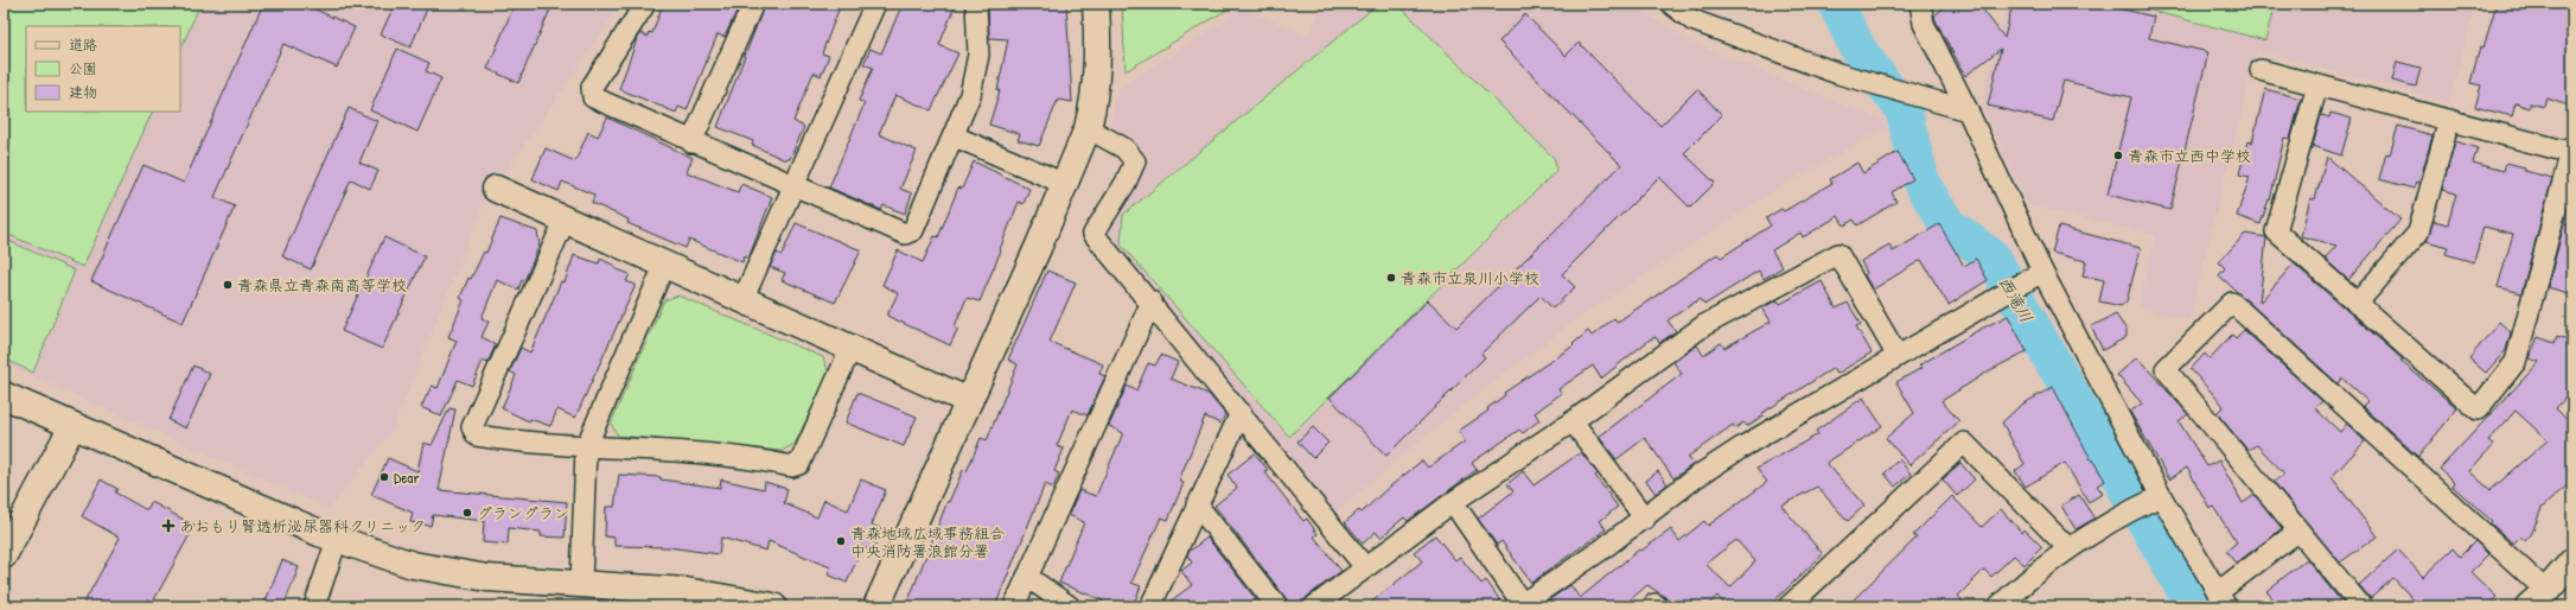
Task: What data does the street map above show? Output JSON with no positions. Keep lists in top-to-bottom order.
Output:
{
  "water": ["西滝川"],
  "places": {
    "other": [
      "青森市立西中学校",
      "青森市立泉川小学校",
      "青森県立青森南高等学校",
      "Dear",
      "グラングラン",
      "青森地域広域事務組合 中央消防署浪館分署"
    ],
    "health": ["あおもり腎透析泌尿器科クリニック"]
  },
  "legend": ["道路", "公園", "建物"]
}
